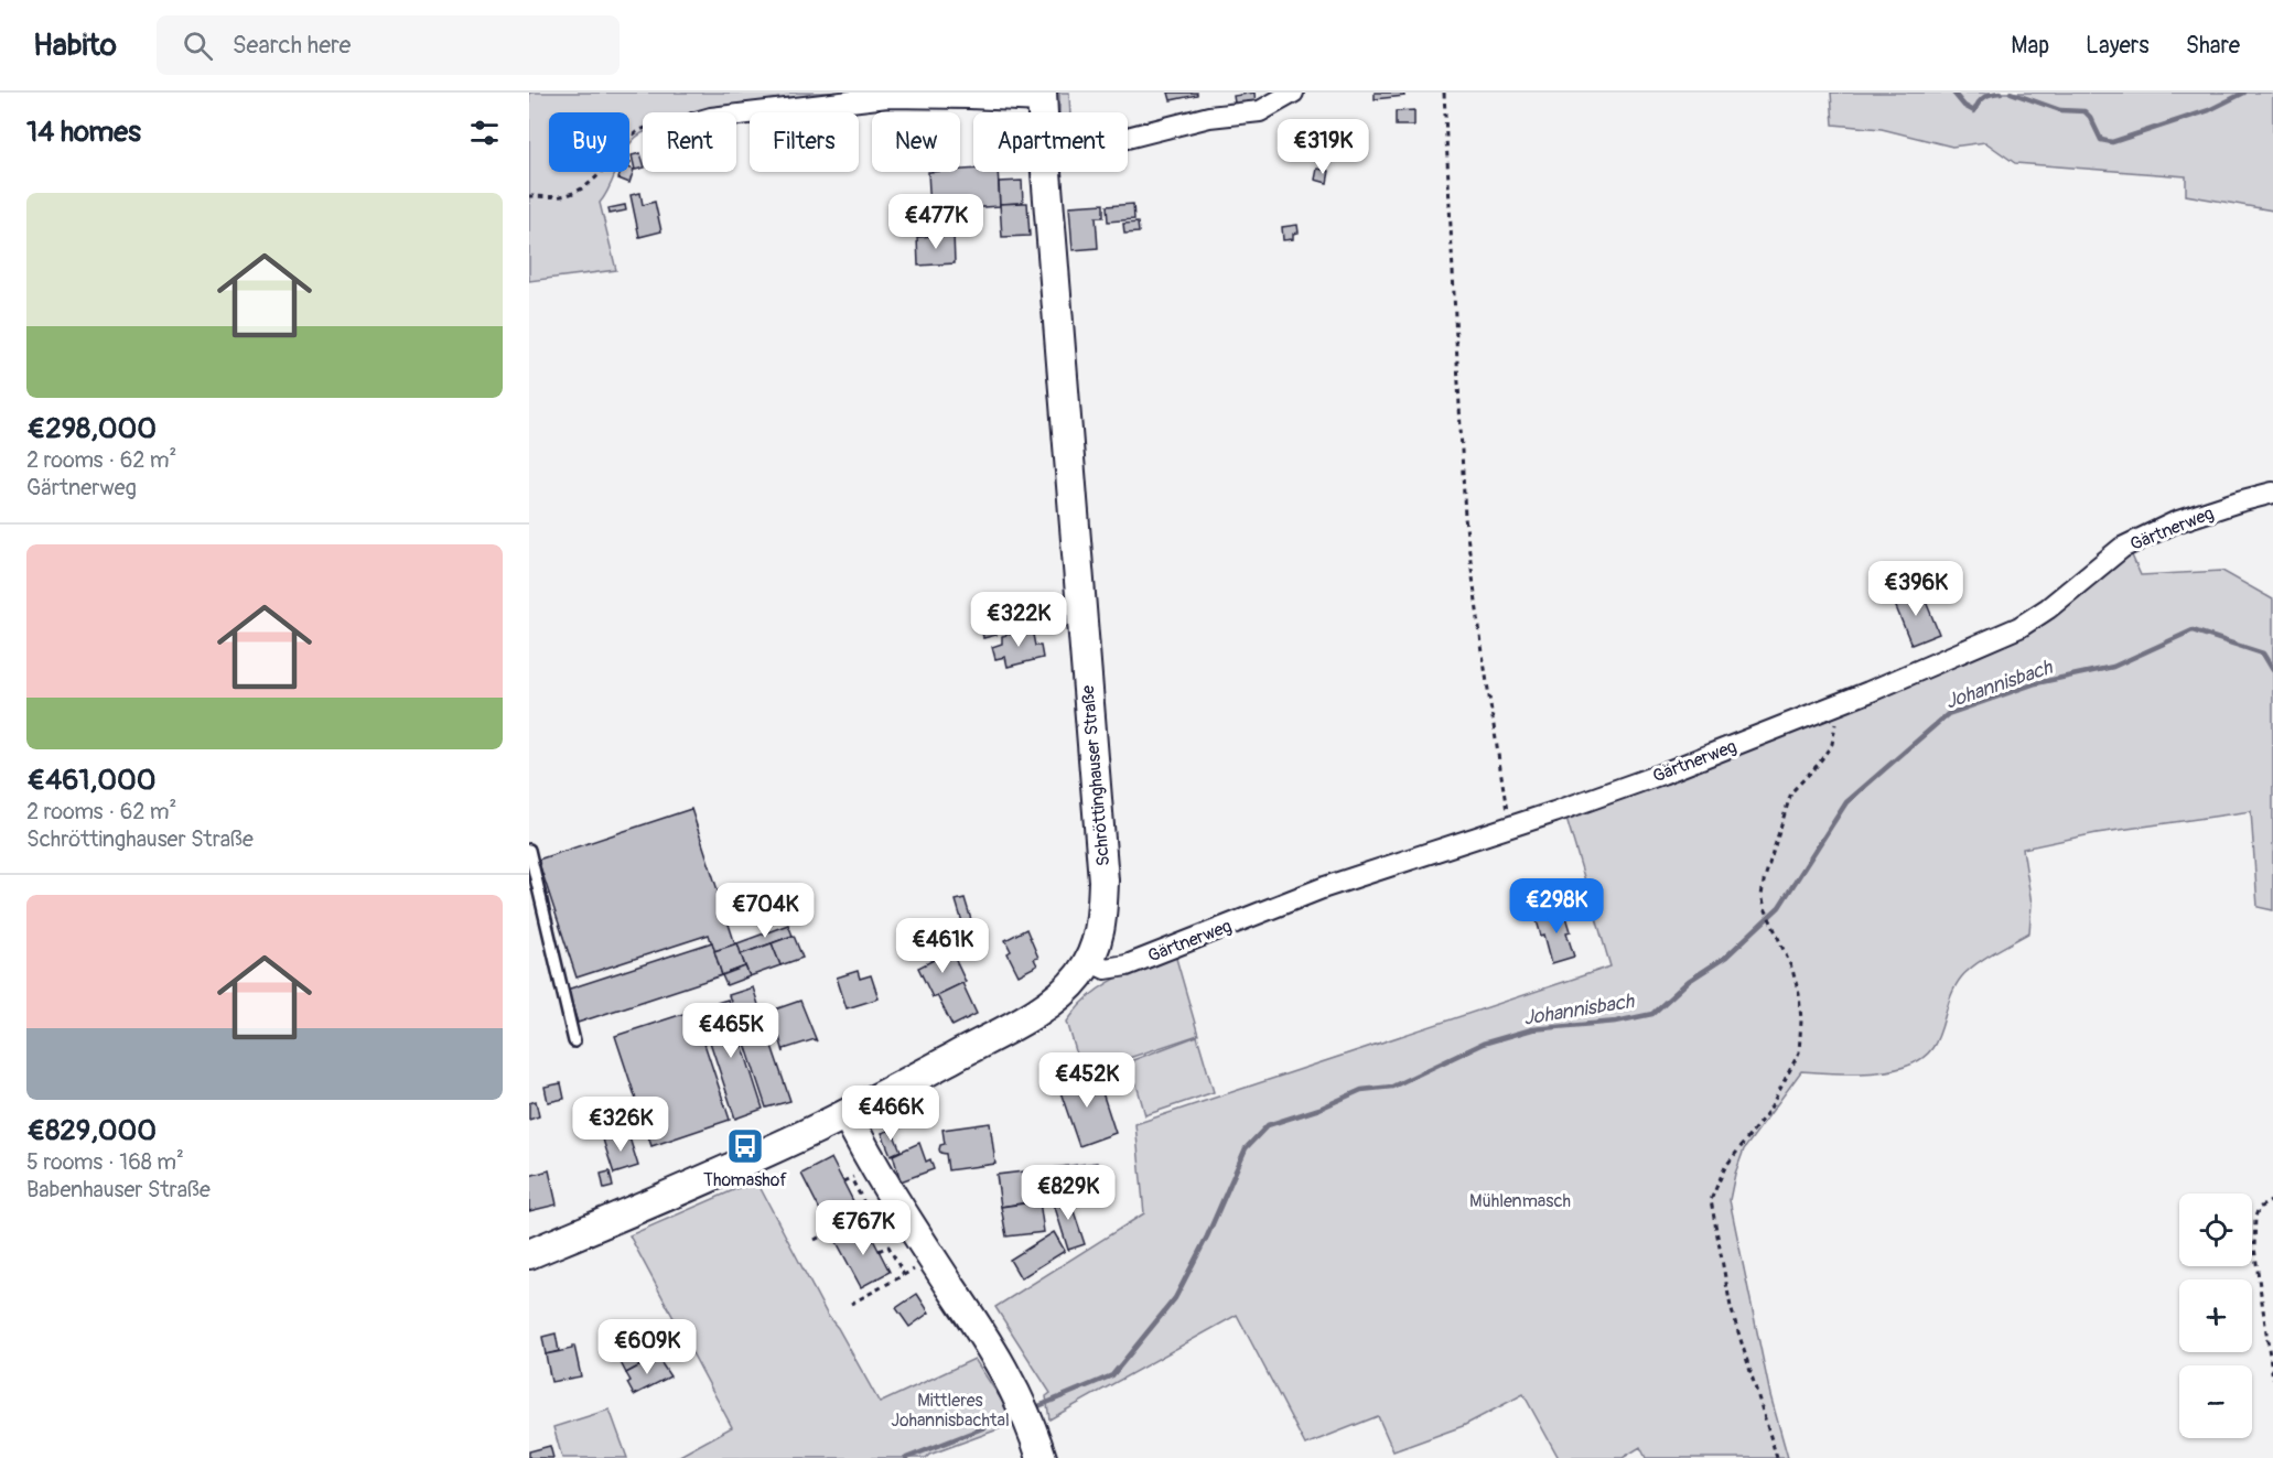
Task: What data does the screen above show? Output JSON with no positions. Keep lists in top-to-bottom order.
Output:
{
  "streets": {
    "main road": ["Schröttinghauser Straße"],
    "street": ["Gärtnerweg"]
  },
  "crossings": [
    ["Gärtnerweg", "Schröttinghauser Straße"]
  ],
  "water": ["Johannisbach"],
  "parks": ["Mühlenmasch", "Mittleres Johannisbachtal"],
  "places": {
    "bus stop": ["Thomashof"]
  },
  "page": {
    "header": "Habito",
    "search": "Search here",
    "nav": ["Map", "Layers", "Share"],
    "heading": "14 homes",
    "chip": [
      "Buy",
      "Rent",
      "Filters",
      "New",
      "Apartment"
    ],
    "price": [
      "€319K",
      "€477K",
      "€396K",
      "€322K",
      "€298K",
      "€704K",
      "€461K",
      "€465K",
      "€452K",
      "€466K",
      "€326K",
      "€829K",
      "€767K",
      "€609K"
    ],
    "list": [
      {
        "name": "€298,000",
        "note": "2 rooms · 62 m² · Gärtnerweg"
      },
      {
        "name": "€461,000",
        "note": "2 rooms · 62 m² · Schröttinghauser Straße"
      },
      {
        "name": "€829,000",
        "note": "5 rooms · 168 m² · Babenhauser Straße"
      }
    ],
    "map_buttons": ["+", "−"]
  }
}
